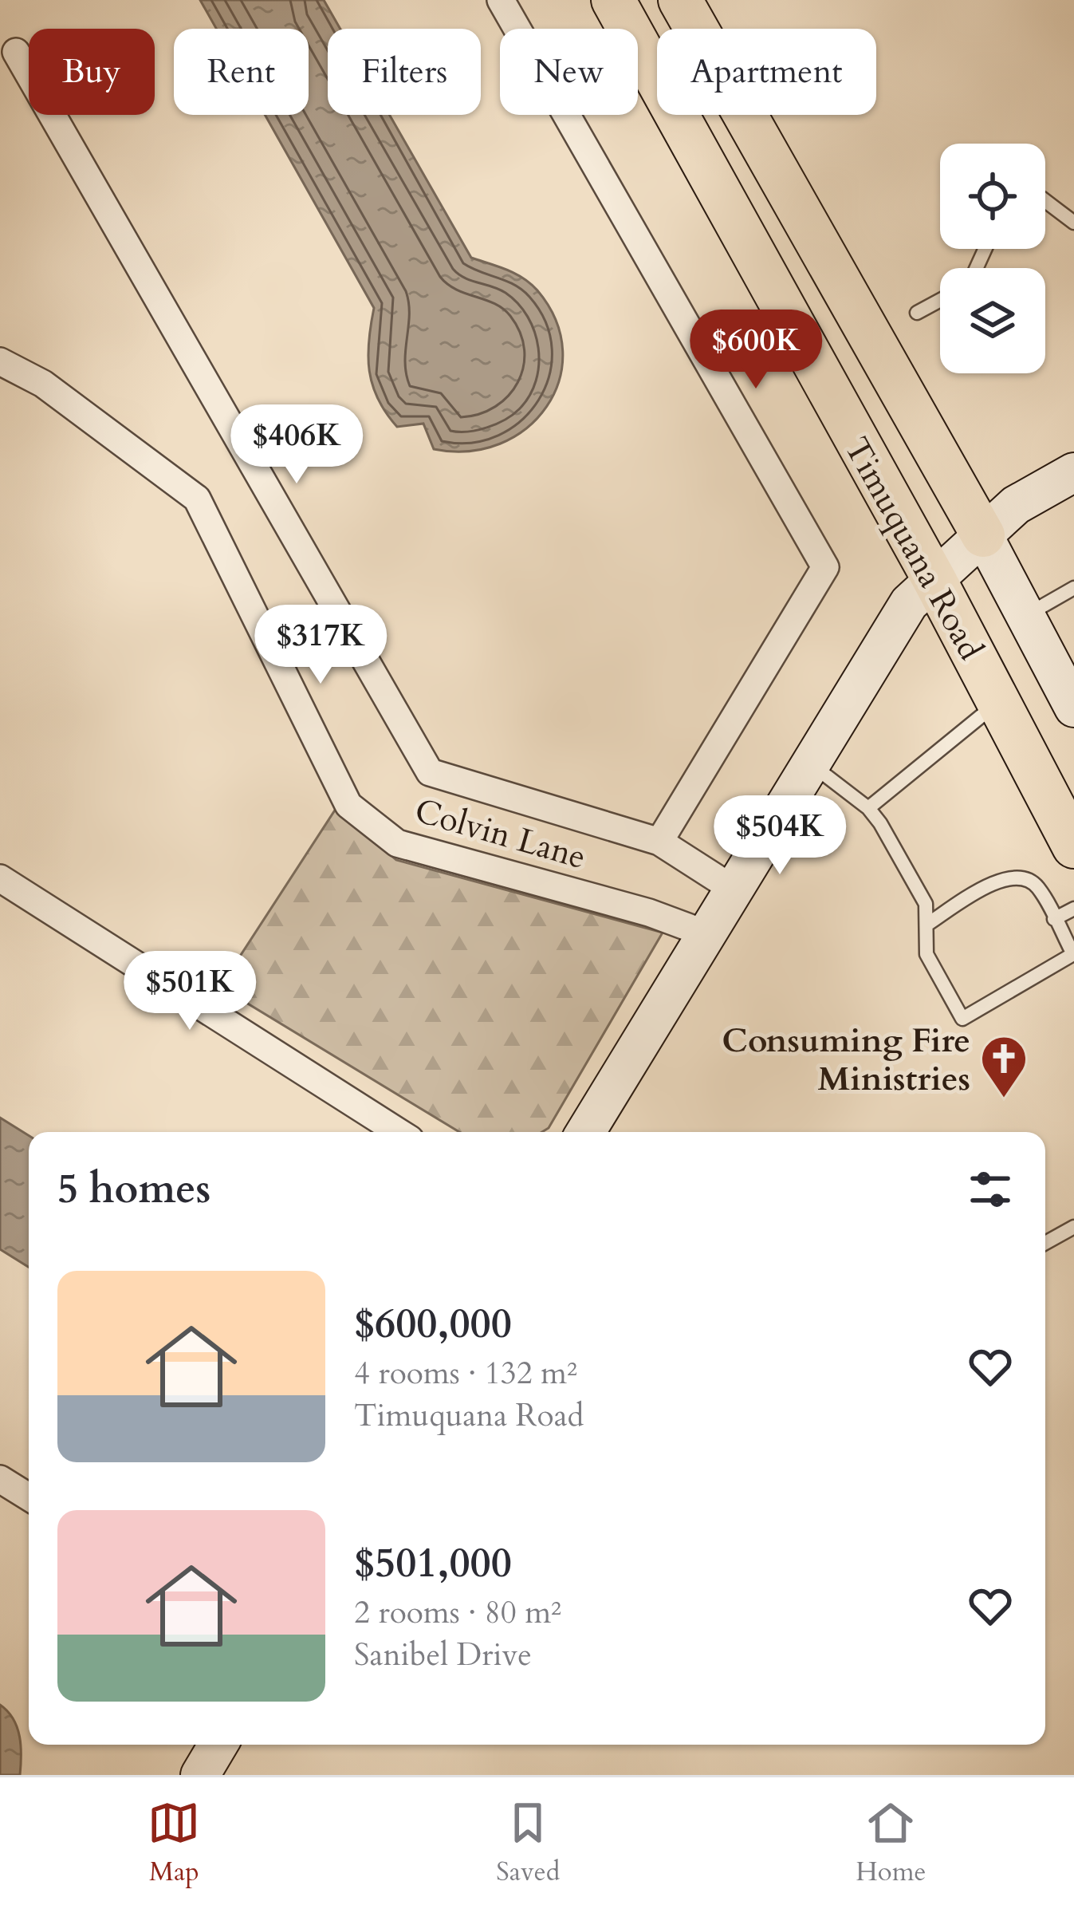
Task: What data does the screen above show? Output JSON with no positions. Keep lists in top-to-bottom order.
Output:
{
  "streets": {
    "main road": ["Timuquana Road"],
    "street": ["Colvin Lane"]
  },
  "places": {
    "church": ["Consuming Fire Ministries"]
  },
  "page": {
    "chip": [
      "Buy",
      "Rent",
      "Filters",
      "New",
      "Apartment"
    ],
    "price": [
      "$600K",
      "$406K",
      "$317K",
      "$504K",
      "$501K"
    ],
    "heading": "5 homes",
    "list": [
      {
        "name": "$600,000",
        "note": "4 rooms · 132 m² · Timuquana Road"
      },
      {
        "name": "$501,000",
        "note": "2 rooms · 80 m² · Sanibel Drive"
      }
    ],
    "tabs": ["Map", "Saved", "Home"]
  }
}
